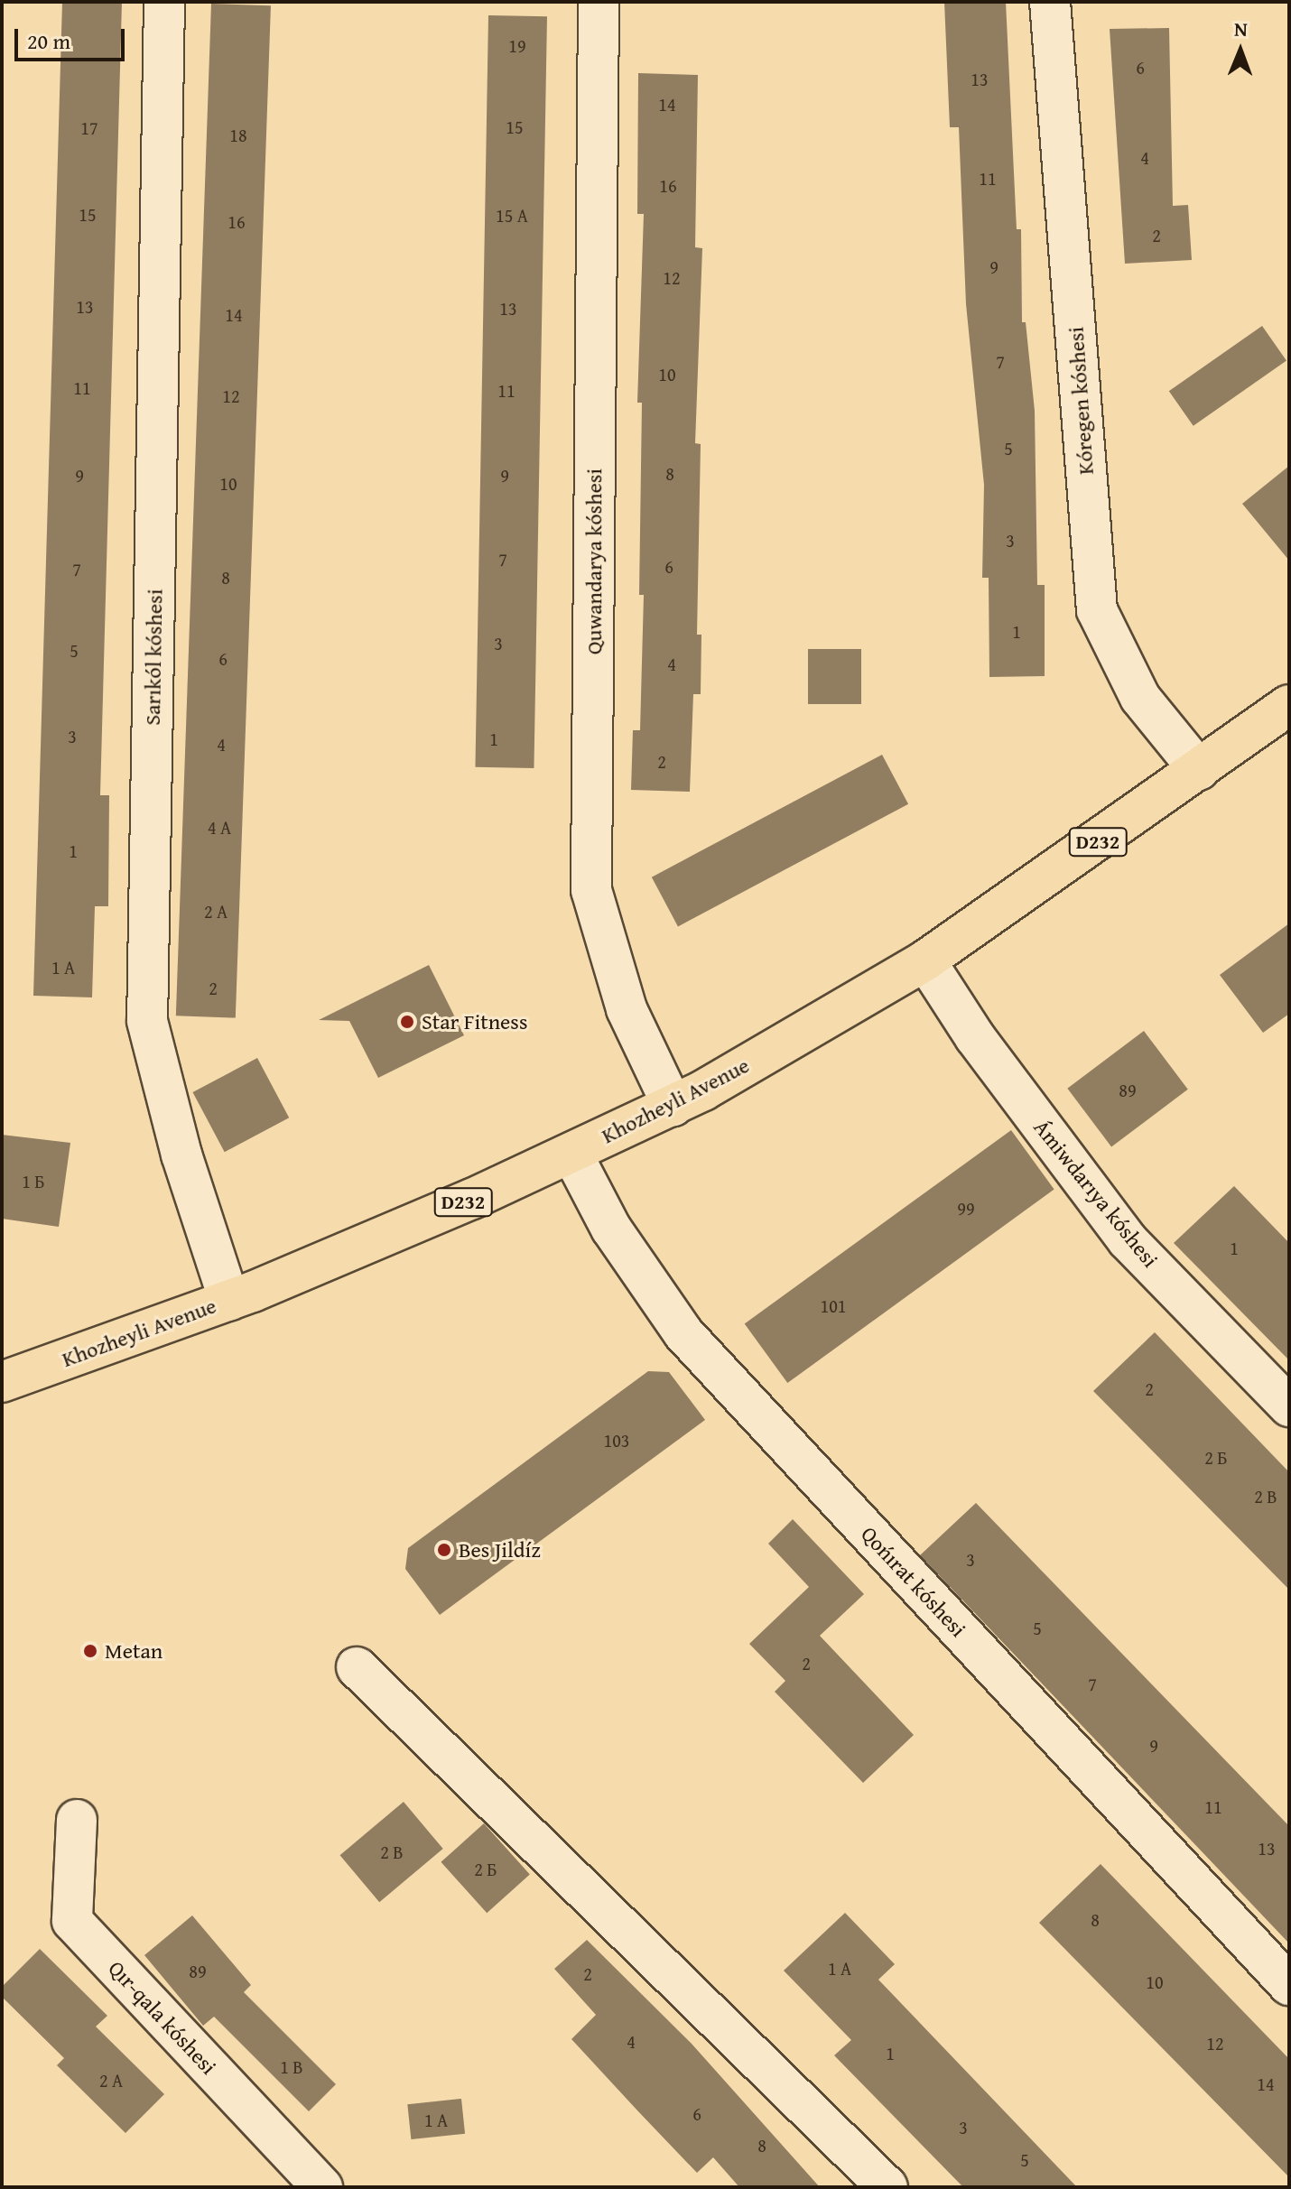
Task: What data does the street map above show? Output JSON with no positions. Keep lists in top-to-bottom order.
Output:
{
  "streets": {
    "main road": ["D232", "Khozheyli Avenue"],
    "street": [
      "Kóregen kóshesi",
      "Quwandarya kóshesi",
      "Sarıkól kóshesi",
      "Ámiwdarıya kóshesi",
      "Qońırat kóshesi",
      "Qır-qala kóshesi"
    ]
  },
  "crossings": [
    ["Kóregen kóshesi", "Khozheyli Avenue"],
    ["Quwandarya kóshesi", "Khozheyli Avenue"],
    ["Sarıkól kóshesi", "Khozheyli Avenue"],
    ["Khozheyli Avenue", "Ámiwdarıya kóshesi"],
    ["Khozheyli Avenue", "Qońırat kóshesi"]
  ],
  "places": ["Star Fitness", "Bes Jildíz", "Metan"],
  "house_numbers": [
    "19",
    "6",
    "13",
    "14",
    "15",
    "17",
    "18",
    "4",
    "11",
    "16",
    "15",
    "15 А",
    "16",
    "2",
    "9",
    "12",
    "13",
    "13",
    "14",
    "7",
    "10",
    "11",
    "11",
    "12",
    "5",
    "8",
    "9",
    "9",
    "10",
    "3",
    "7",
    "6",
    "7",
    "8",
    "1",
    "3",
    "5",
    "6",
    "4",
    "3",
    "1",
    "4",
    "2",
    "4 А",
    "1",
    "2 А",
    "1 А",
    "2",
    "89",
    "1 Б",
    "99",
    "1",
    "101",
    "2",
    "103",
    "2 Б",
    "2 В",
    "3",
    "5",
    "2",
    "7",
    "9",
    "11",
    "13",
    "2 В",
    "2 Б",
    "8",
    "1 А",
    "89",
    "2",
    "10",
    "4",
    "12",
    "1",
    "1 В",
    "2 А",
    "14",
    "6",
    "1 А",
    "3",
    "8",
    "5"
  ],
  "scale_bar": "20 m",
  "north": "top"
}
